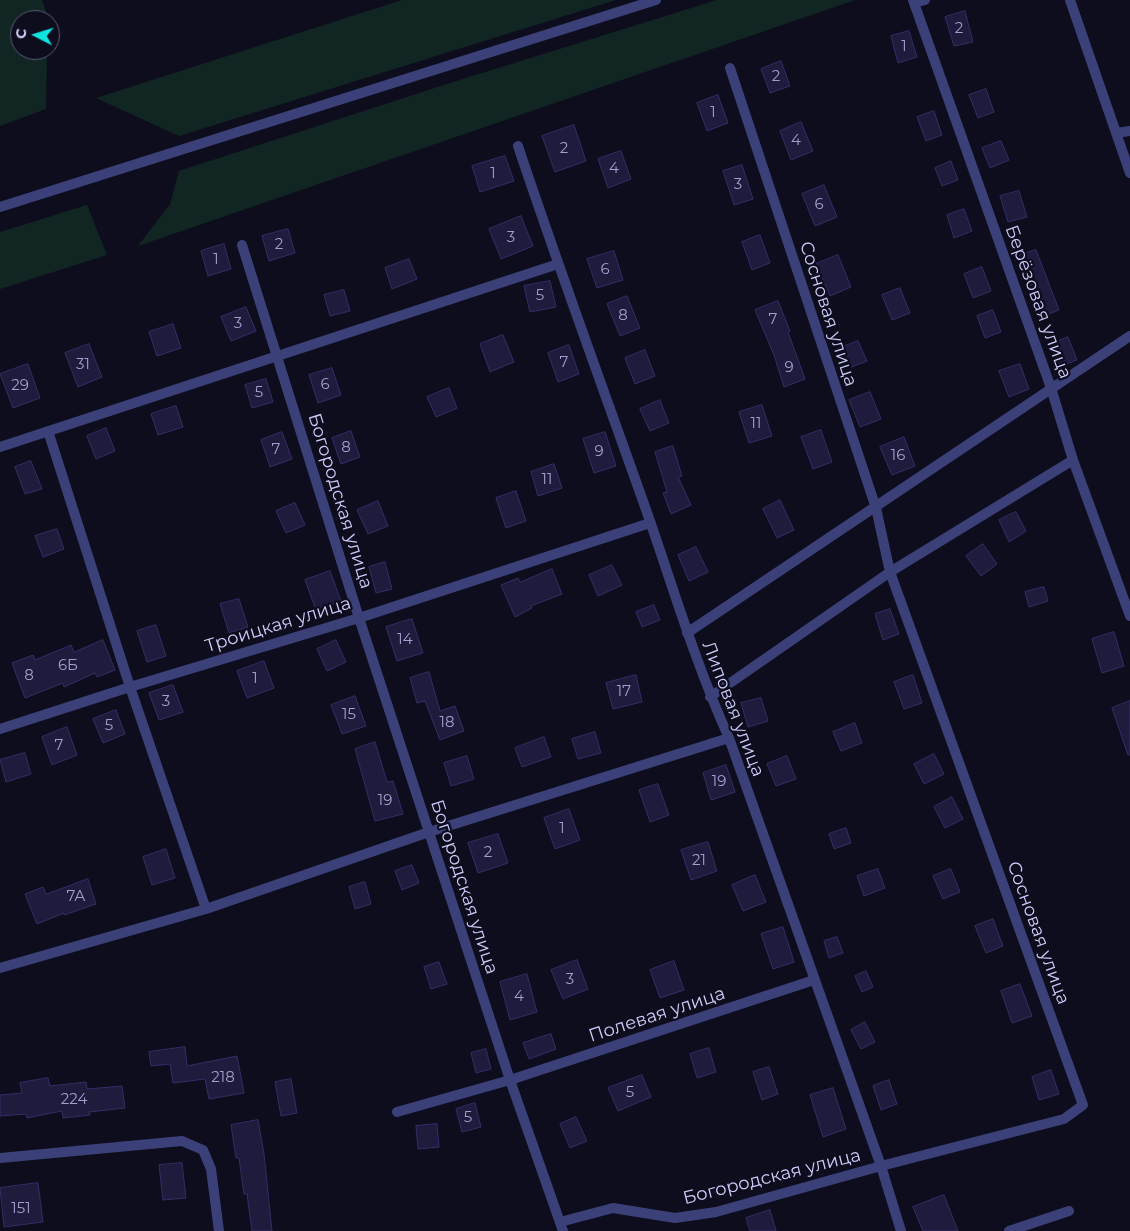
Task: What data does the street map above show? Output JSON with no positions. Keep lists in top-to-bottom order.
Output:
{
  "streets": {
    "street": [
      "Берёзовая улица",
      "Сосновая улица",
      "Богородская улица",
      "Троицкая улица",
      "Липовая улица",
      "Полевая улица"
    ]
  },
  "crossings": [
    ["Сосновая улица", "Богородская улица"],
    ["Сосновая улица", "Липовая улица"],
    ["Богородская улица", "Троицкая улица"],
    ["Богородская улица", "Липовая улица"],
    ["Богородская улица", "Полевая улица"],
    ["Троицкая улица", "Липовая улица"],
    ["Липовая улица", "Полевая улица"]
  ],
  "house_numbers": [
    "2",
    "1",
    "2",
    "1",
    "4",
    "2",
    "4",
    "1",
    "3",
    "6",
    "3",
    "2",
    "1",
    "6",
    "5",
    "8",
    "7",
    "3",
    "7",
    "31",
    "9",
    "6",
    "29",
    "5",
    "11",
    "8",
    "7",
    "9",
    "16",
    "11",
    "14",
    "6Б",
    "8",
    "1",
    "17",
    "3",
    "15",
    "18",
    "5",
    "7",
    "19",
    "19",
    "1",
    "2",
    "21",
    "7А",
    "3",
    "4",
    "218",
    "5",
    "224",
    "5",
    "151"
  ],
  "north": "left"
}
